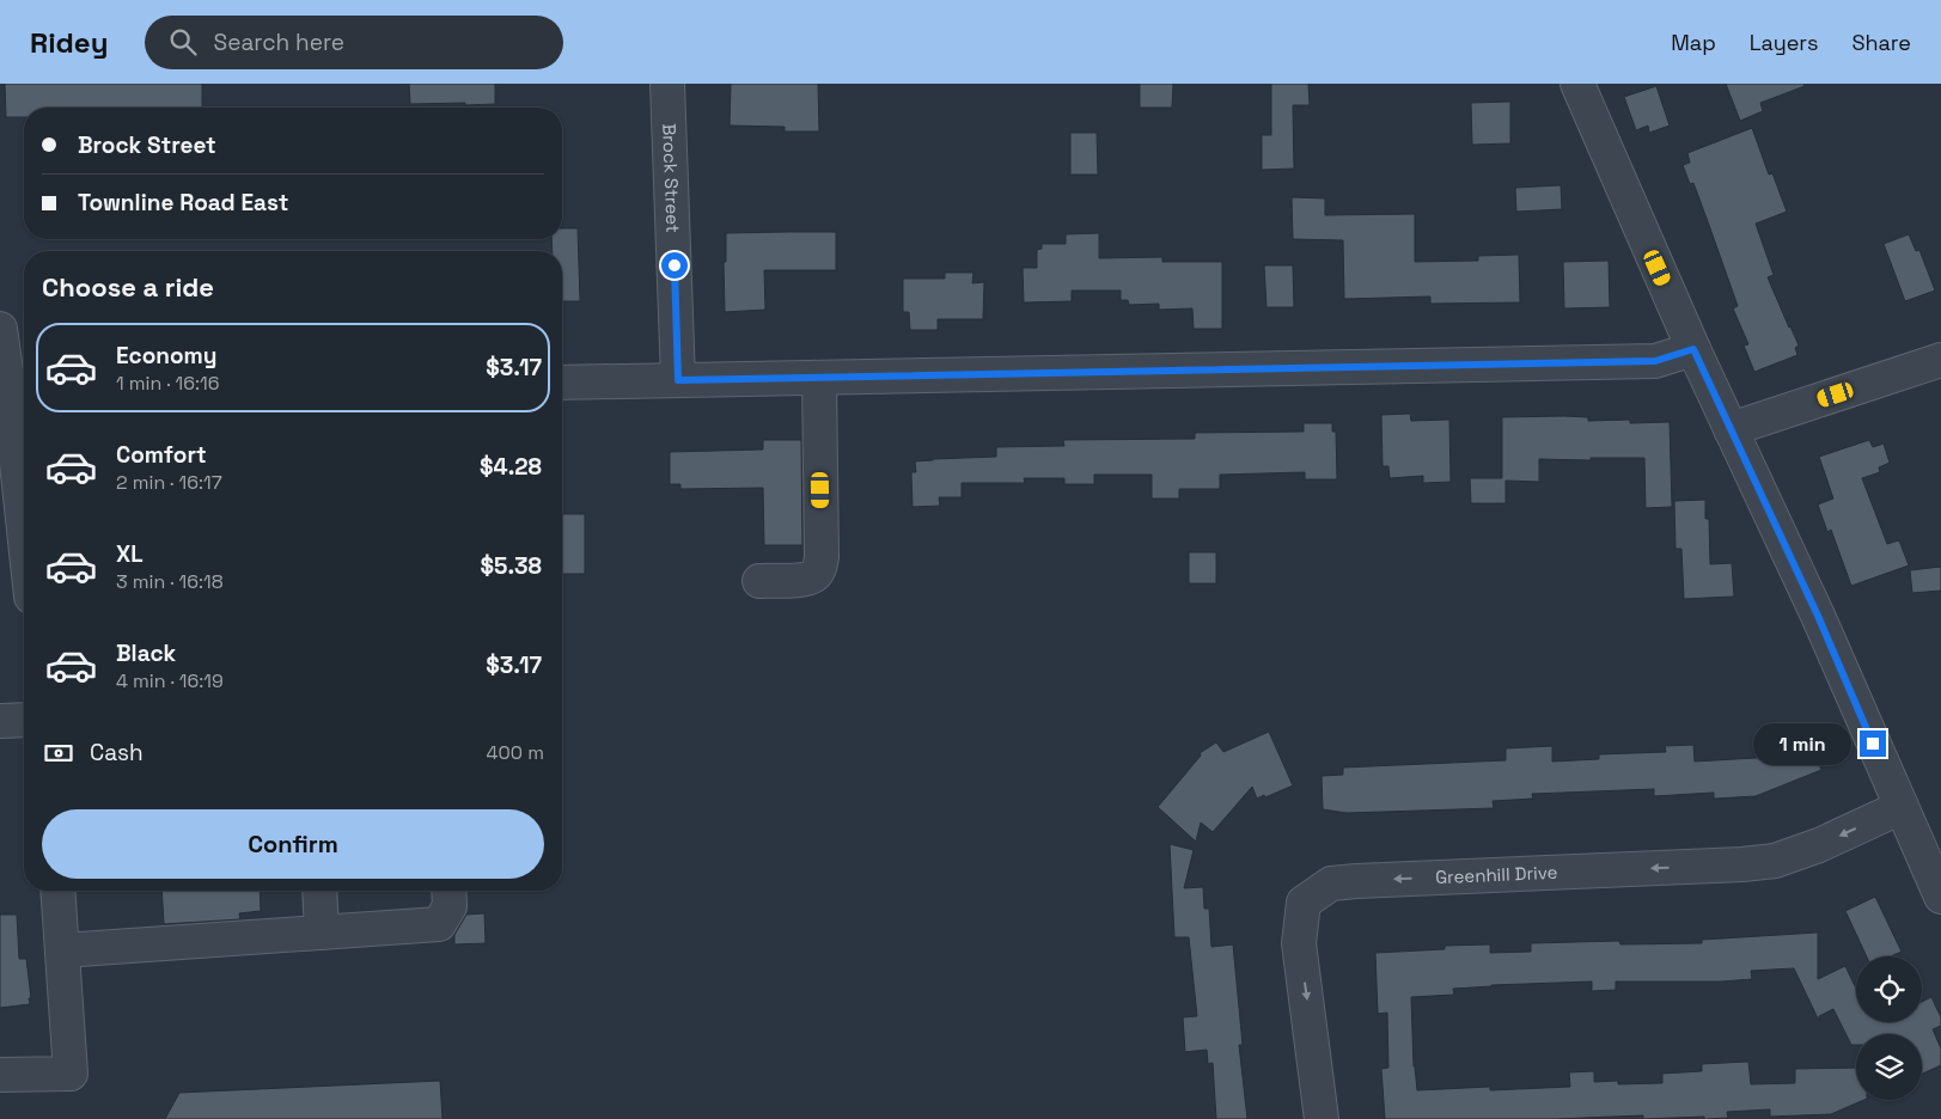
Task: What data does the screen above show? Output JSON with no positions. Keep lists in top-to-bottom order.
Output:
{
  "streets": {
    "street": ["Brock Street", "Greenhill Drive"]
  },
  "page": {
    "header": "Ridey",
    "search": "Search here",
    "nav": ["Map", "Layers", "Share"],
    "banner": ["Brock Street", "Townline Road East"],
    "heading": "Choose a ride",
    "list": [
      {
        "name": "Economy",
        "note": "1 min · 16:16",
        "value": "$3.17"
      },
      {
        "name": "Comfort",
        "note": "2 min · 16:17",
        "value": "$4.28"
      },
      {
        "name": "XL",
        "note": "3 min · 16:18",
        "value": "$5.38"
      },
      {
        "name": "Black",
        "note": "4 min · 16:19",
        "value": "$3.17"
      }
    ],
    "pay": ["Cash", "400 m"],
    "bubble": "1 min",
    "buttons": "Confirm"
  }
}
